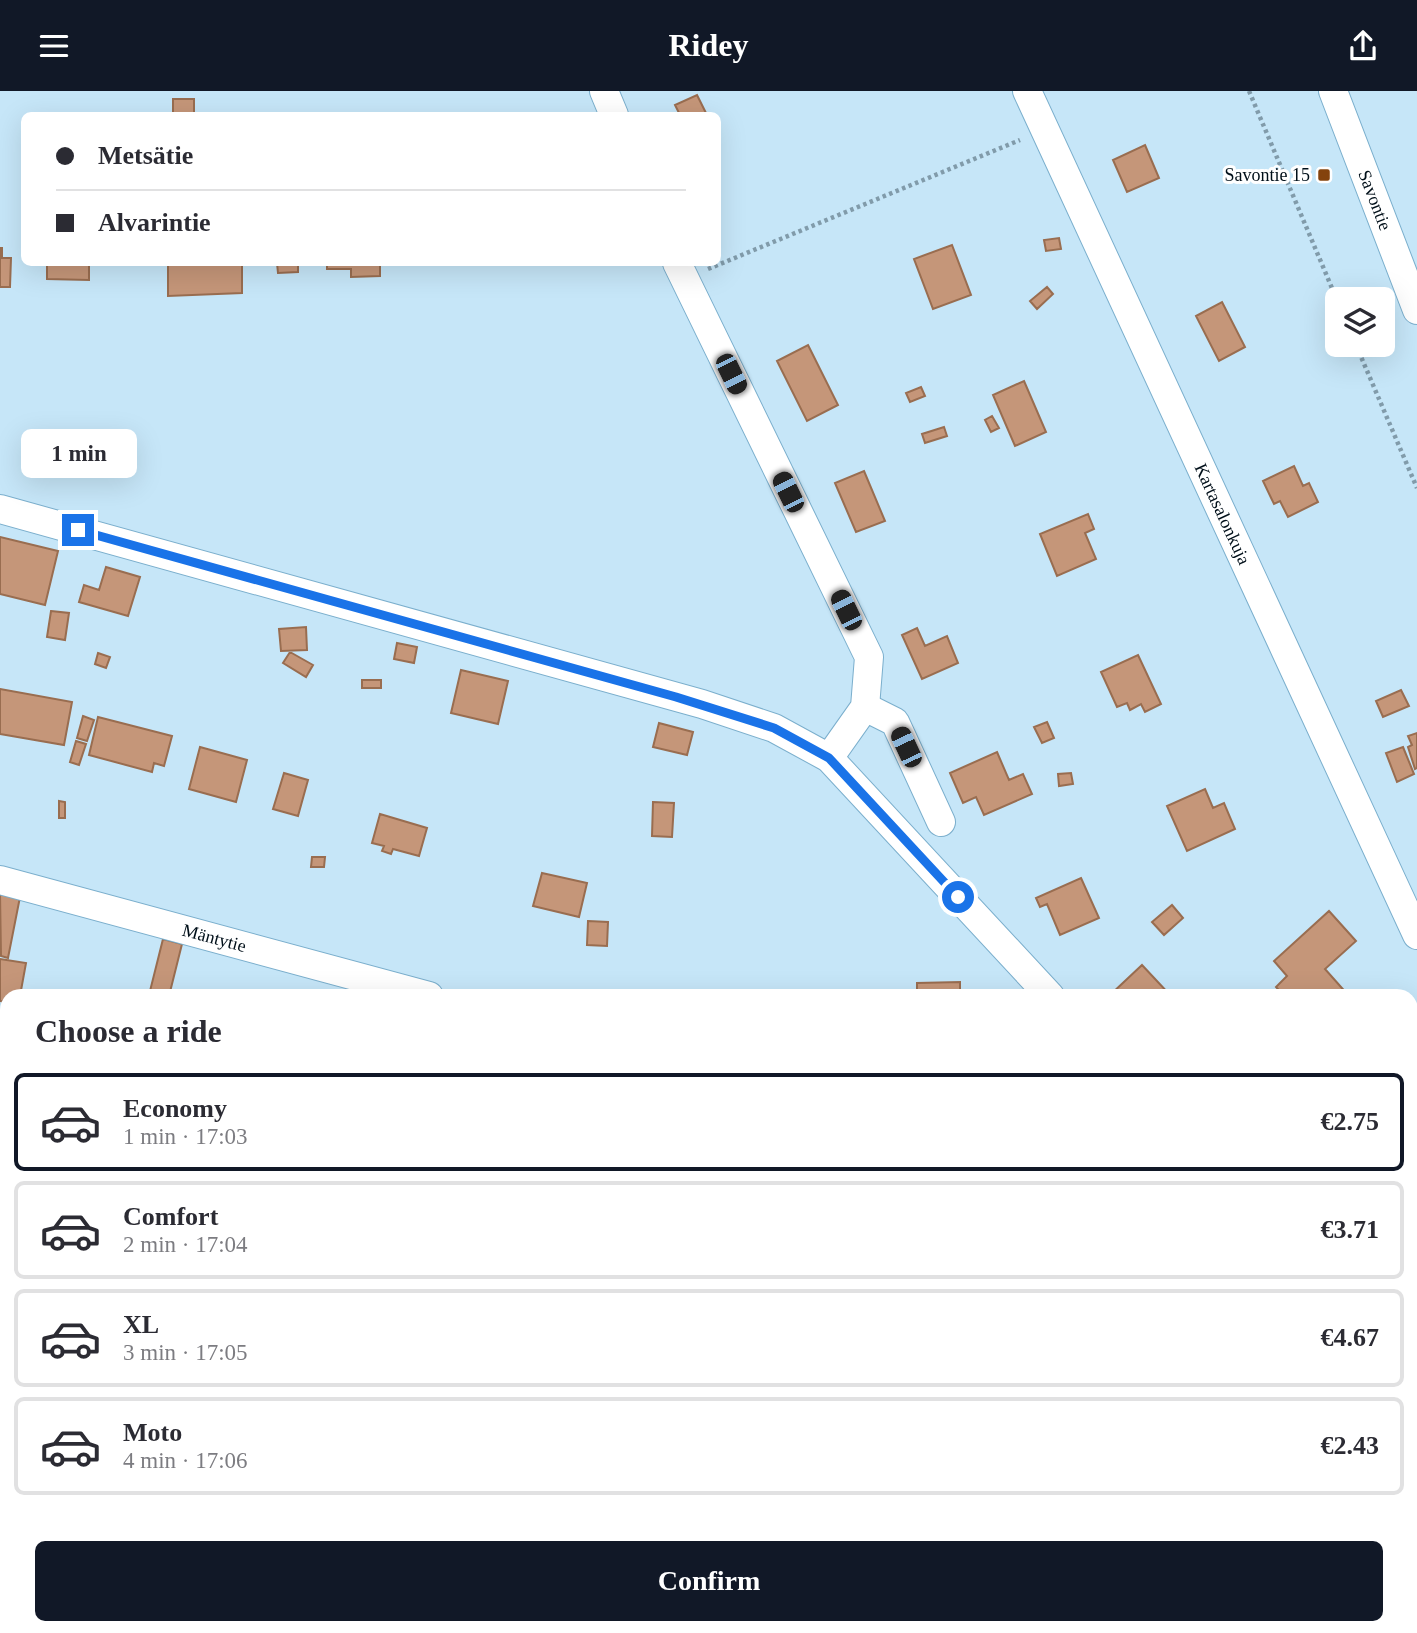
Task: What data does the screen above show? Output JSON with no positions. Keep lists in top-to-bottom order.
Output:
{
  "streets": {
    "street": ["Savontie", "Kartasalonkuja", "Mäntytie"]
  },
  "places": {
    "transit": ["Savontie 15"]
  },
  "page": {
    "header": "Ridey",
    "banner": ["Metsätie", "Alvarintie"],
    "bubble": "1 min",
    "heading": "Choose a ride",
    "list": [
      {
        "name": "Economy",
        "note": "1 min · 17:03",
        "value": "€2.75"
      },
      {
        "name": "Comfort",
        "note": "2 min · 17:04",
        "value": "€3.71"
      },
      {
        "name": "XL",
        "note": "3 min · 17:05",
        "value": "€4.67"
      },
      {
        "name": "Moto",
        "note": "4 min · 17:06",
        "value": "€2.43"
      }
    ],
    "buttons": "Confirm"
  }
}
